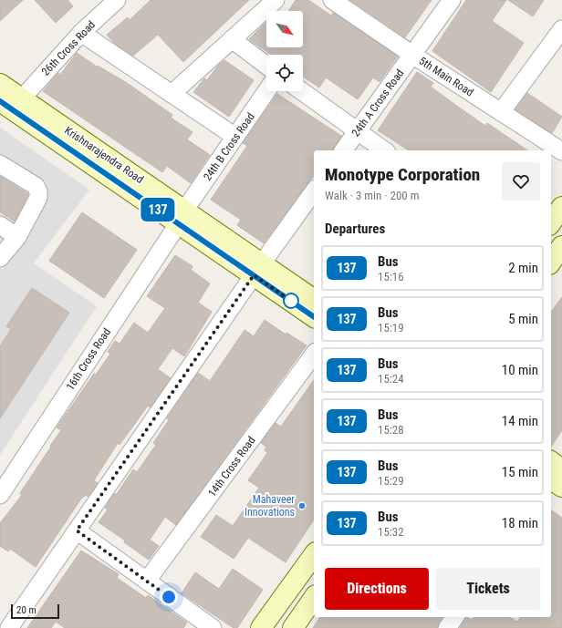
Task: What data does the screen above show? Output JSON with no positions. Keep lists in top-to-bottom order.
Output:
{
  "streets": {
    "main road": ["Krishnarajendra Road"],
    "street": [
      "26th Cross Road",
      "5th Main Road",
      "24th A Cross Road",
      "24th B Cross Road",
      "16th Cross Road",
      "14th Cross Road"
    ]
  },
  "crossings": [
    ["26th Cross Road", "Krishnarajendra Road"],
    ["5th Main Road", "24th A Cross Road"],
    ["24th B Cross Road", "Krishnarajendra Road"],
    ["24th B Cross Road", "16th Cross Road"],
    ["Krishnarajendra Road", "16th Cross Road"]
  ],
  "places": ["Mahaveer Innovations"],
  "lines": ["bus line 137"],
  "scale_bar": "20 m",
  "north": "bottom right",
  "page": {
    "on_map": "137",
    "heading": [
      ["Monotype Corporation", "Walk · 3 min · 200 m"],
      "Departures"
    ],
    "list": [
      {
        "mark": "137",
        "name": "Bus",
        "note": "15:16",
        "value": "2 min"
      },
      {
        "mark": "137",
        "name": "Bus",
        "note": "15:19",
        "value": "5 min"
      },
      {
        "mark": "137",
        "name": "Bus",
        "note": "15:24",
        "value": "10 min"
      },
      {
        "mark": "137",
        "name": "Bus",
        "note": "15:28",
        "value": "14 min"
      },
      {
        "mark": "137",
        "name": "Bus",
        "note": "15:29",
        "value": "15 min"
      },
      {
        "mark": "137",
        "name": "Bus",
        "note": "15:32",
        "value": "18 min"
      }
    ],
    "buttons": ["Directions", "Tickets"],
    "scale": "20 m"
  }
}
